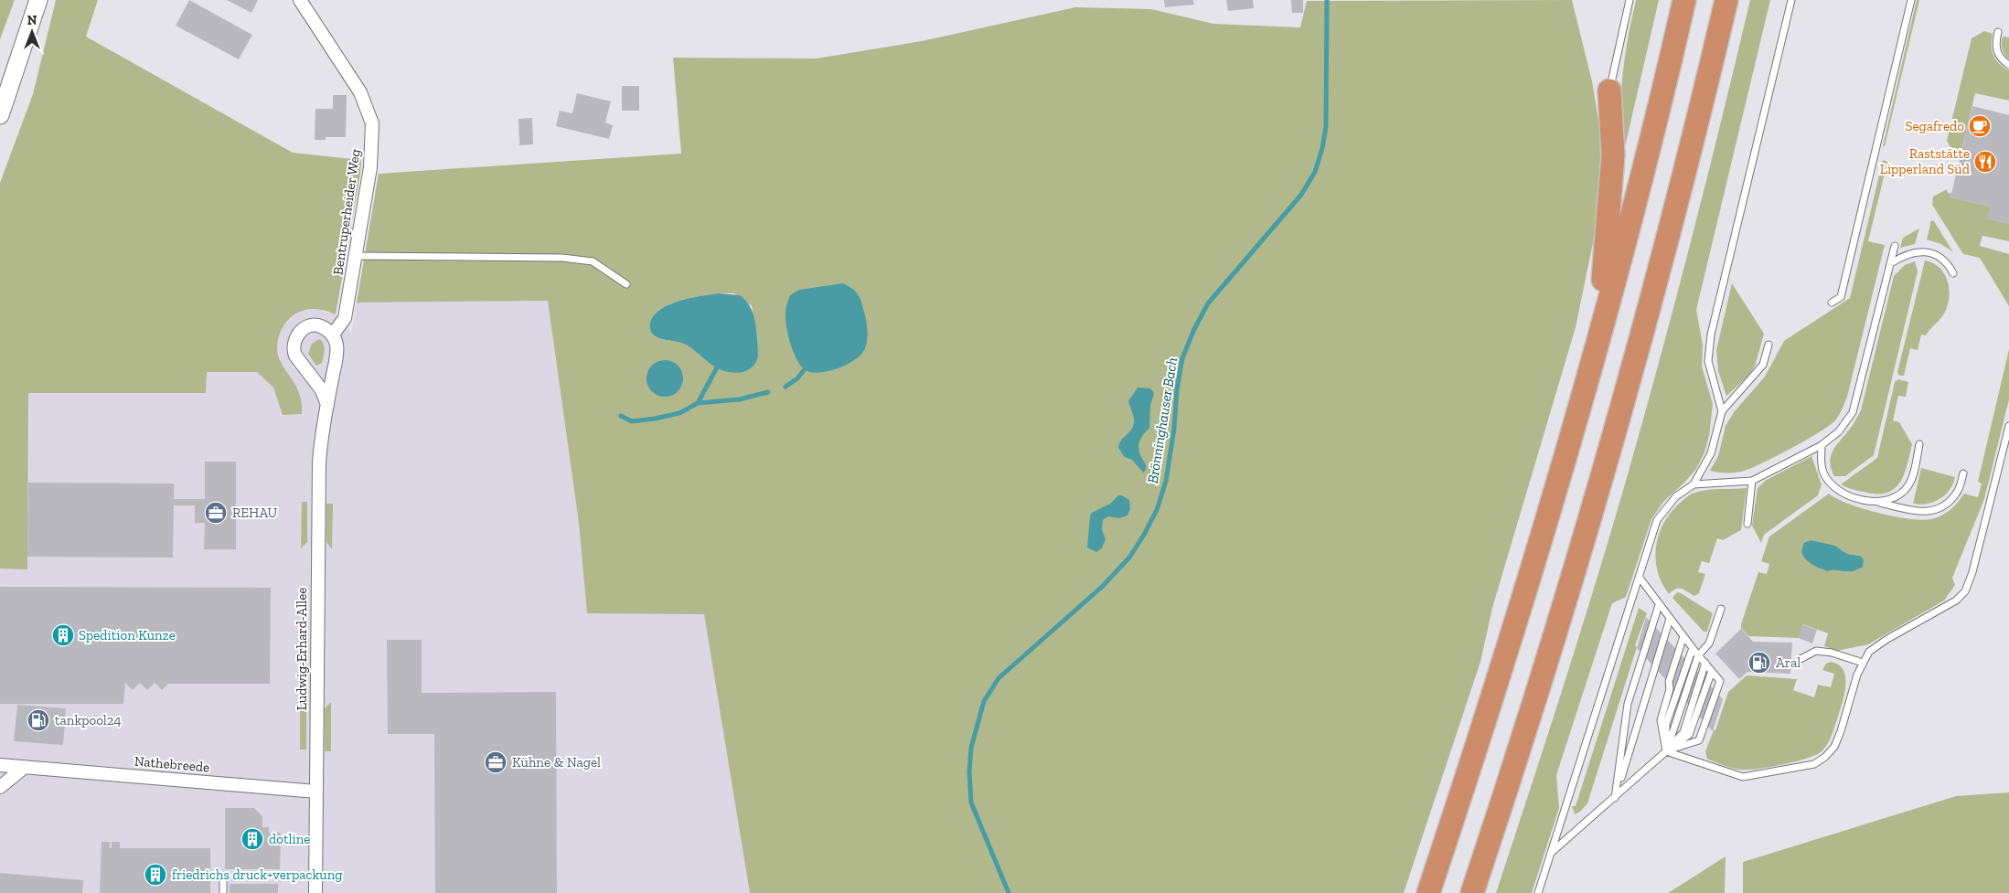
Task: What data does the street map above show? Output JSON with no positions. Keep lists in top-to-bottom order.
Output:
{
  "streets": {
    "street": ["Bentruperheider Weg", "Ludwig-Erhard-Allee", "Nathebreede"]
  },
  "crossings": [
    ["Bentruperheider Weg", "Ludwig-Erhard-Allee"],
    ["Ludwig-Erhard-Allee", "Nathebreede"]
  ],
  "water": ["Brönninghauser Bach"],
  "places": {
    "cafe": ["Segafredo"],
    "restaurant": ["Raststätte Lipperland Süd"],
    "office": ["REHAU", "Kühne & Nagel"],
    "building": ["Spedition Kunze", "dotline", "friedrichs druck+verpackung"],
    "fuel station": ["Aral", "tankpool24"]
  },
  "north": "top"
}
